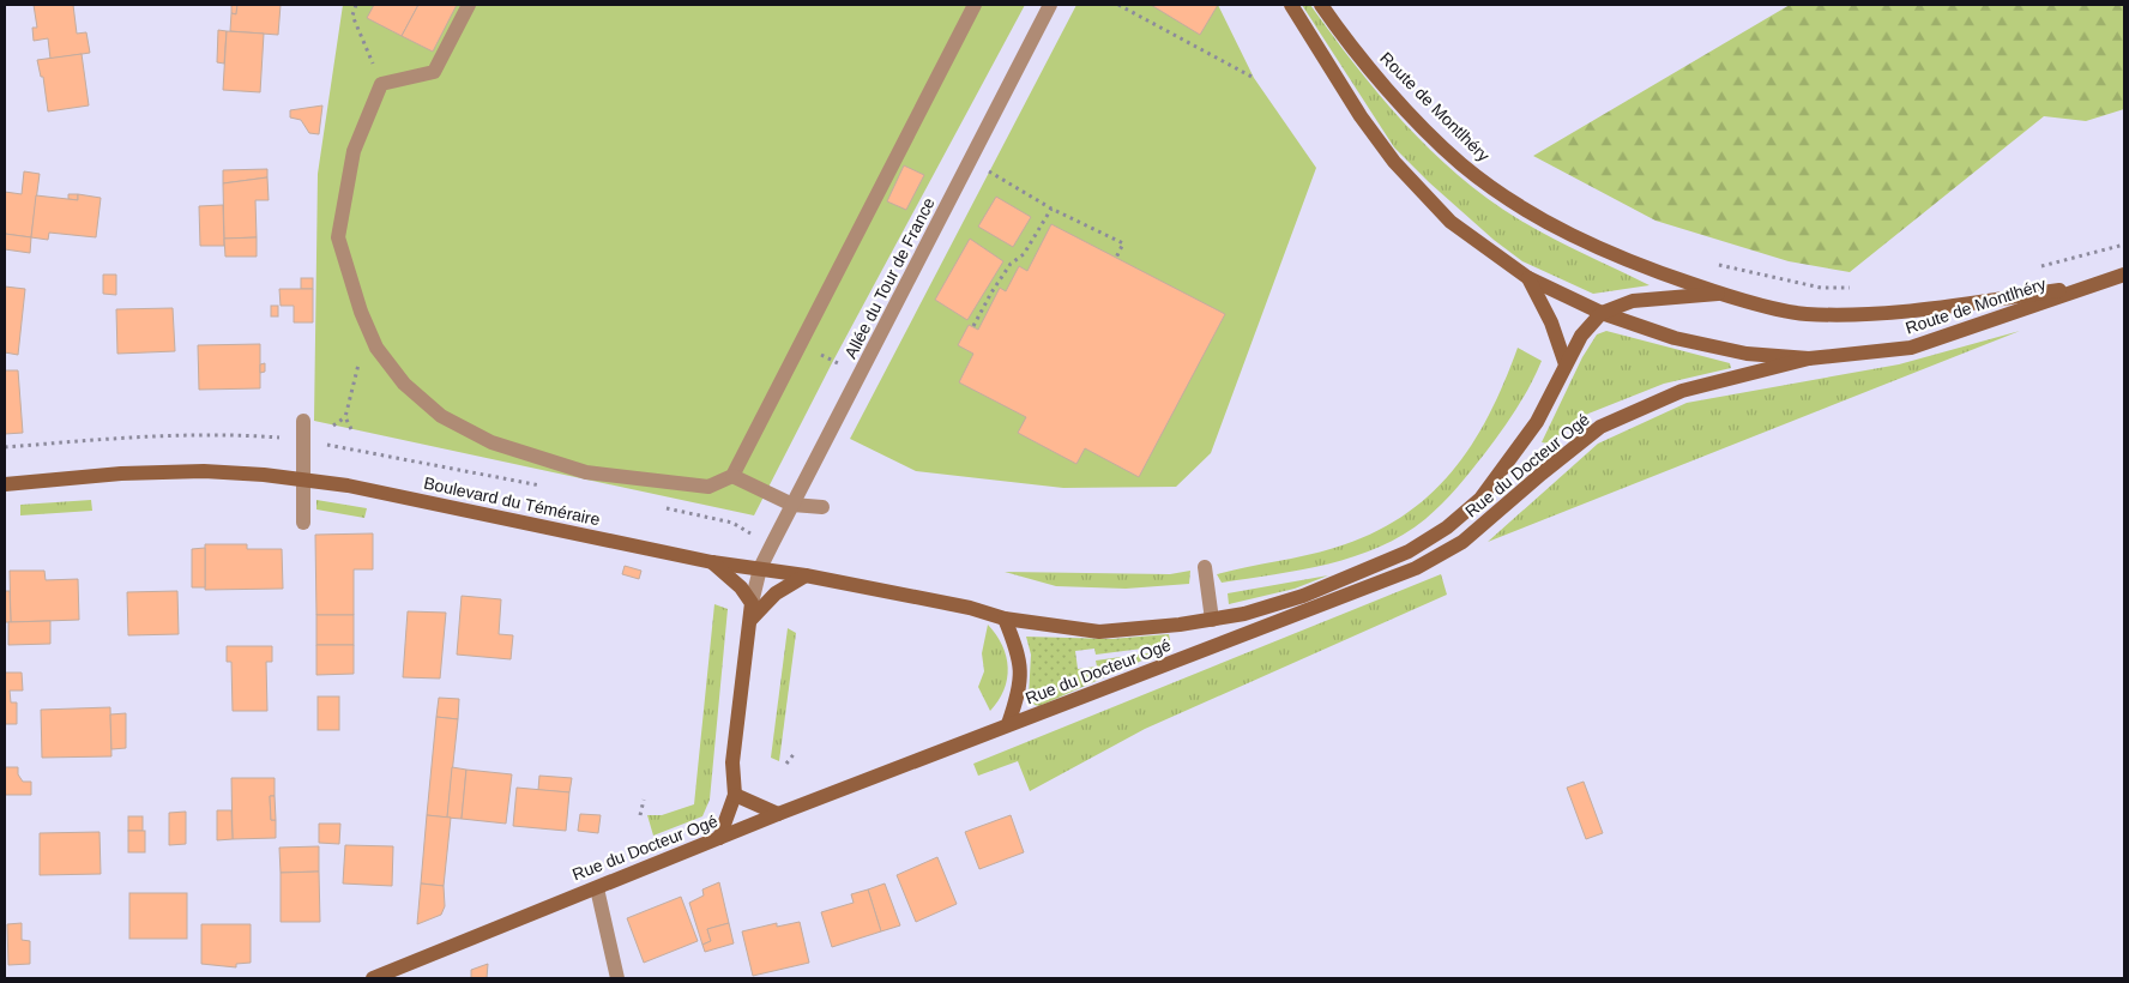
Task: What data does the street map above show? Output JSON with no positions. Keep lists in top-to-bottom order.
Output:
{
  "streets": {
    "main road": ["Route de Montlhéry", "Rue du Docteur Ogé", "Boulevard du Téméraire"],
    "street": ["Allée du Tour de France"]
  },
  "crossings": [
    ["Route de Montlhéry", "Rue du Docteur Ogé"],
    ["Allée du Tour de France", "Boulevard du Téméraire"],
    ["Rue du Docteur Ogé", "Boulevard du Téméraire"]
  ]
}
